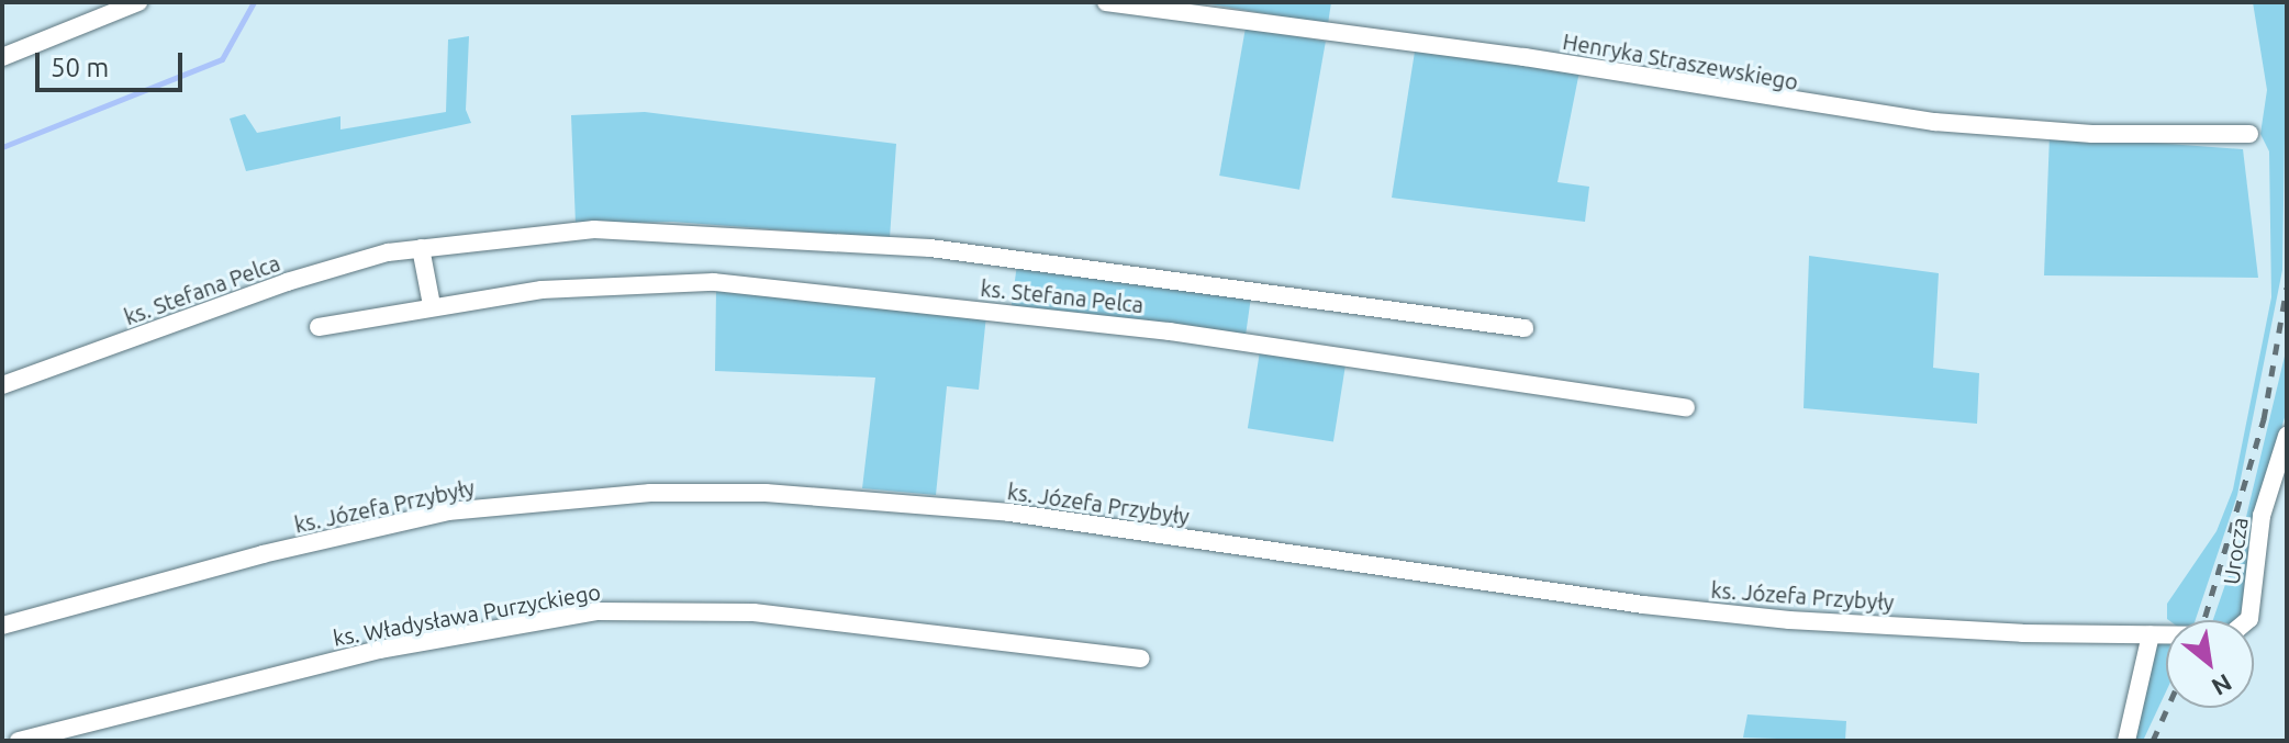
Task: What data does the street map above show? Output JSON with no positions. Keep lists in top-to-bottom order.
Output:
{
  "streets": {
    "street": [
      "Henryka Straszewskiego",
      "ks. Stefana Pelca",
      "ks. Józefa Przybyły",
      "Urocza",
      "ks. Władysława Purzyckiego"
    ]
  },
  "scale_bar": "50 m",
  "north": "bottom right"
}
